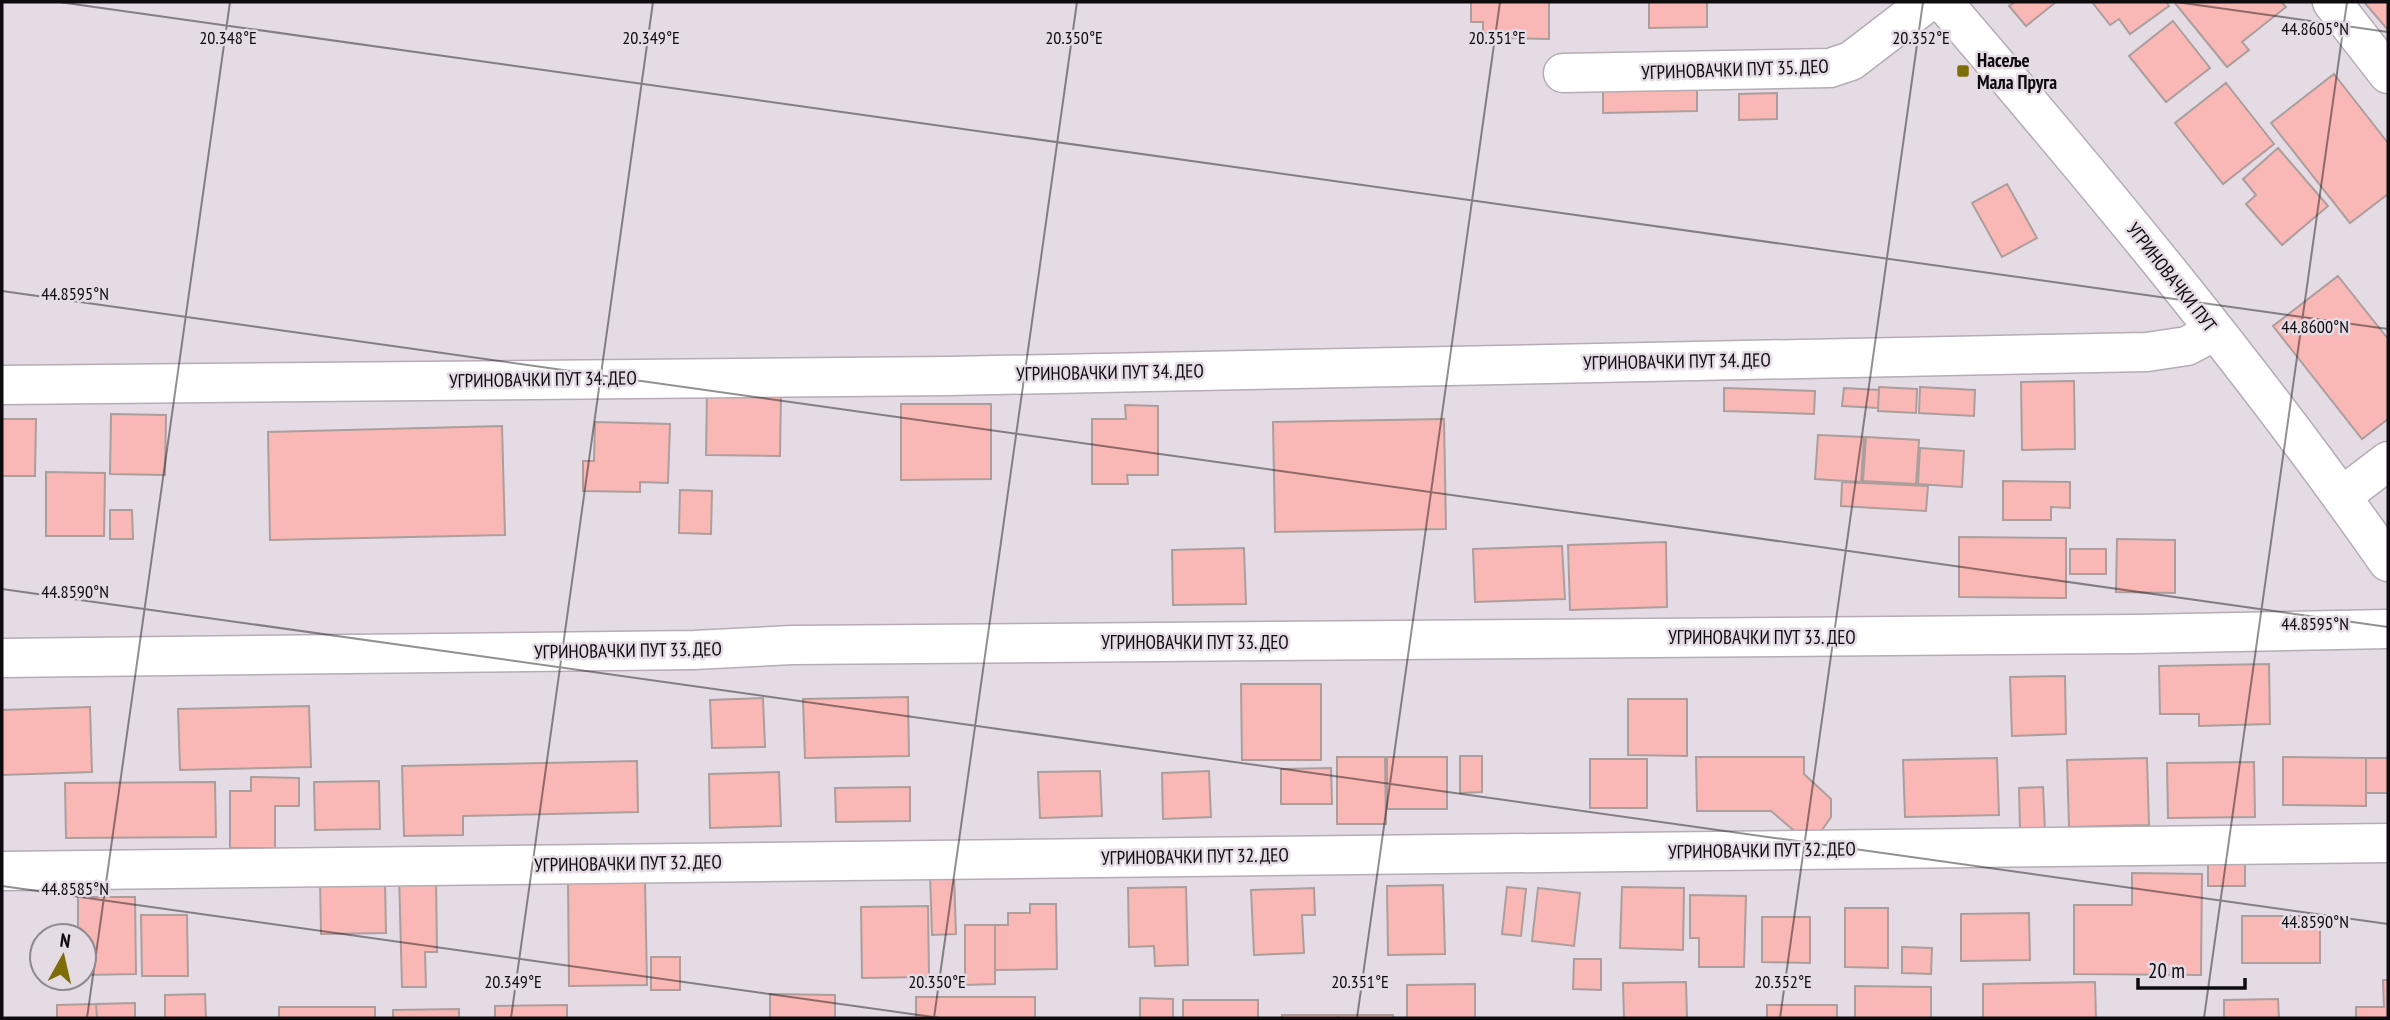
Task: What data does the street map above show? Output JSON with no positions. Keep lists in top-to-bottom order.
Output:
{
  "streets": {
    "street": [
      "УГРИНОВАЧКИ ПУТ 35. ДЕО",
      "УГРИНОВАЧКИ ПУТ",
      "УГРИНОВАЧКИ ПУТ 34. ДЕО",
      "УГРИНОВАЧКИ ПУТ 33. ДЕО",
      "УГРИНОВАЧКИ ПУТ 32. ДЕО"
    ]
  },
  "crossings": [
    ["УГРИНОВАЧКИ ПУТ", "УГРИНОВАЧКИ ПУТ 34. ДЕО"]
  ],
  "places": {
    "transit": ["Насеље Мала Пруга"]
  },
  "scale_bar": "20 m",
  "north": "top",
  "coordinates": [
    "44.8605°N",
    "20.348°E",
    "20.349°E",
    "20.350°E",
    "20.351°E",
    "20.352°E",
    "44.8595°N",
    "44.8600°N",
    "44.8590°N",
    "44.8585°N"
  ]
}
